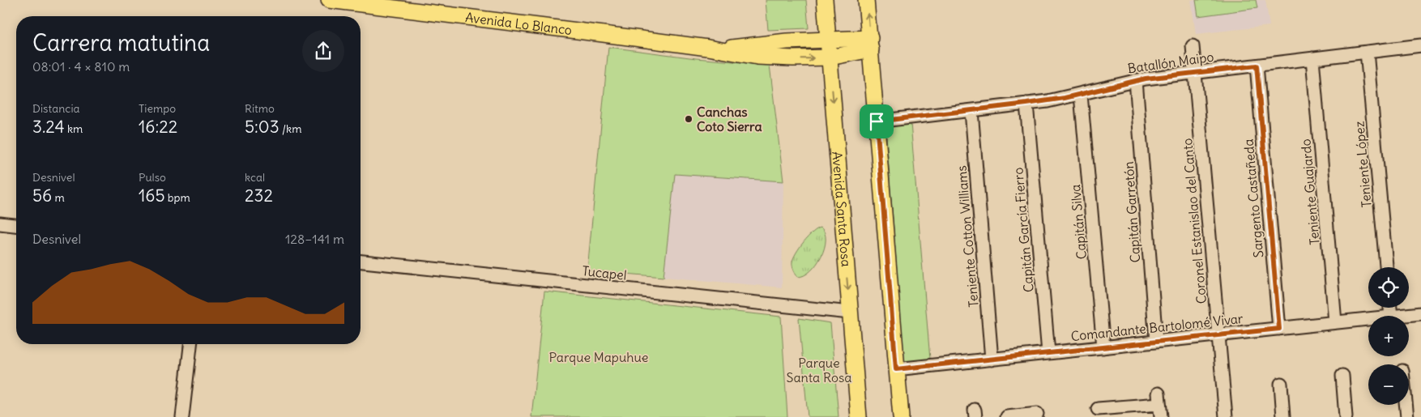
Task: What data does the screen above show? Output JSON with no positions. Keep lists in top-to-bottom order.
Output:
{
  "streets": {
    "main road": ["Avenida Lo Blanco", "Avenida Santa Rosa"],
    "street": [
      "Batallón Maipo",
      "Teniente López",
      "Teniente Guajardo",
      "Sargento Castañeda",
      "Capitán Garretón",
      "Coronel Estanislao del Canto",
      "Capitán Silva",
      "Capitán García Fierro",
      "Teniente Cotton Williams",
      "Tucapel",
      "Comandante Bartolomé Vivar"
    ]
  },
  "crossings": [
    ["Avenida Lo Blanco", "Avenida Santa Rosa"],
    ["Batallón Maipo", "Teniente López"],
    ["Batallón Maipo", "Teniente Guajardo"],
    ["Batallón Maipo", "Sargento Castañeda"],
    ["Batallón Maipo", "Capitán Garretón"],
    ["Batallón Maipo", "Coronel Estanislao del Canto"],
    ["Batallón Maipo", "Capitán Silva"],
    ["Batallón Maipo", "Capitán García Fierro"],
    ["Batallón Maipo", "Teniente Cotton Williams"],
    ["Teniente Guajardo", "Comandante Bartolomé Vivar"],
    ["Sargento Castañeda", "Comandante Bartolomé Vivar"],
    ["Avenida Santa Rosa", "Tucapel"],
    ["Capitán Garretón", "Comandante Bartolomé Vivar"],
    ["Coronel Estanislao del Canto", "Comandante Bartolomé Vivar"],
    ["Capitán Silva", "Comandante Bartolomé Vivar"],
    ["Capitán García Fierro", "Comandante Bartolomé Vivar"],
    ["Teniente Cotton Williams", "Comandante Bartolomé Vivar"]
  ],
  "parks": ["Parque Mapuhue", "Parque Santa Rosa"],
  "places": ["Canchas Coto Sierra"],
  "page": {
    "heading": ["Carrera matutina", "08:01 · 4 × 810 m"],
    "stats": [
      ["Distancia", "3.24 km"],
      ["Tiempo", "16:22"],
      ["Ritmo", "5:03 /km"],
      ["Desnivel", "56 m"],
      ["Pulso", "165 bpm"],
      ["kcal", "232"]
    ],
    "chart": ["Desnivel", "128–141 m"],
    "map_buttons": ["+", "−"]
  }
}
